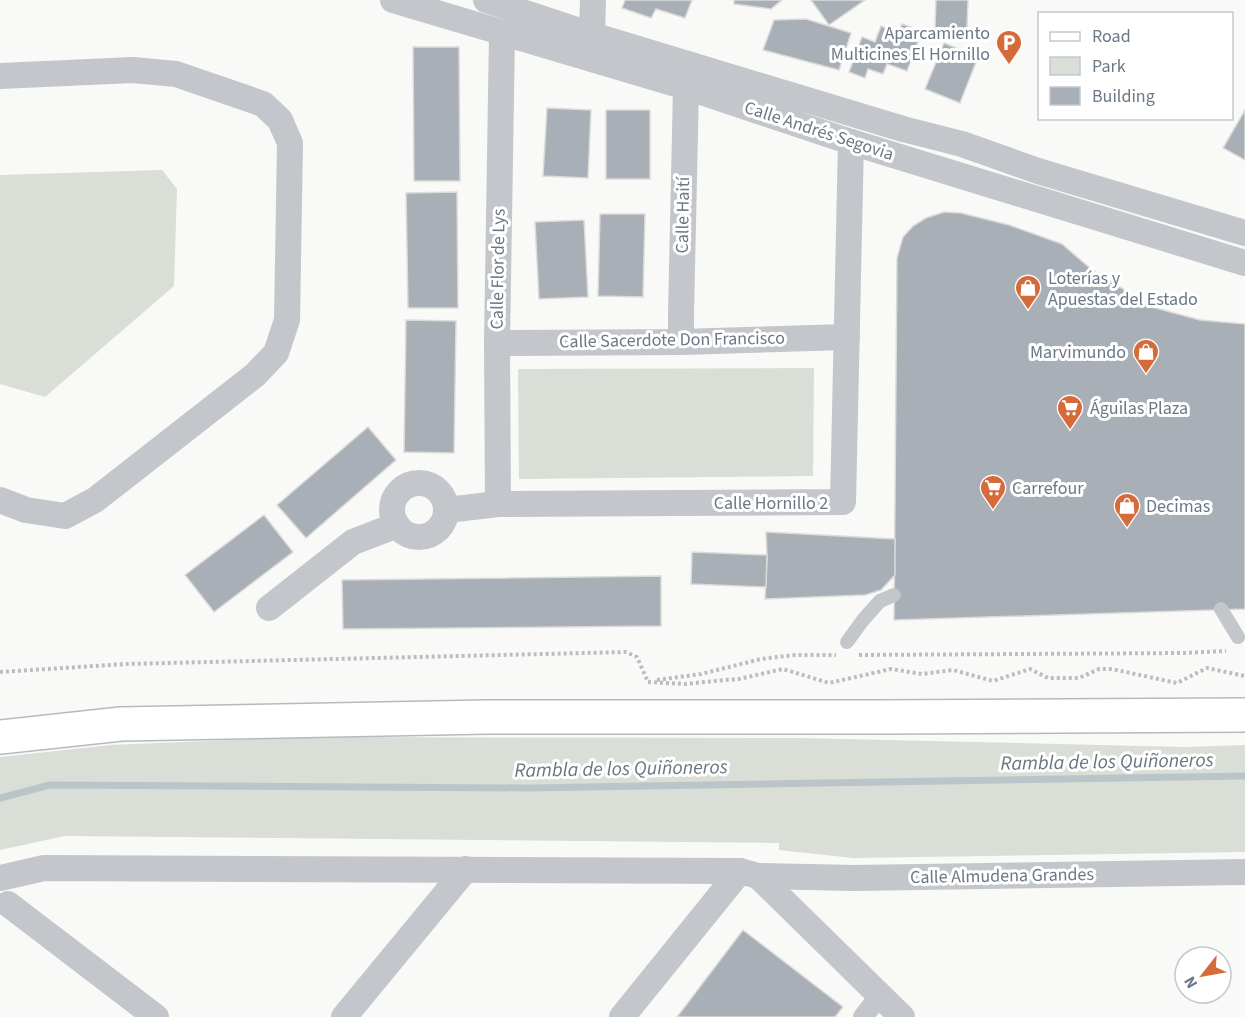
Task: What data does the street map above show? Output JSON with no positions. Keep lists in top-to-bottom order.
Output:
{
  "streets": {
    "street": [
      "Calle Andrés Segovia",
      "Calle Haití",
      "Calle Flor de Lys",
      "Calle Sacerdote Don Francisco",
      "Calle Hornillo 2",
      "Calle Almudena Grandes"
    ]
  },
  "crossings": [
    ["Calle Andrés Segovia", "Calle Haití"],
    ["Calle Andrés Segovia", "Calle Flor de Lys"],
    ["Calle Andrés Segovia", "Calle Hornillo 2"],
    ["Calle Haití", "Calle Sacerdote Don Francisco"],
    ["Calle Flor de Lys", "Calle Sacerdote Don Francisco"],
    ["Calle Flor de Lys", "Calle Hornillo 2"],
    ["Calle Sacerdote Don Francisco", "Calle Hornillo 2"]
  ],
  "water": ["Rambla de los Quiñoneros"],
  "places": {
    "parking": ["Aparcamiento Multicines El Hornillo"],
    "shop": ["Loterías y Apuestas del Estado", "Marvimundo", "Decimas"],
    "supermarket": ["Águilas Plaza", "Carrefour"]
  },
  "legend": ["Road", "Park", "Building"],
  "north": "bottom left"
}
